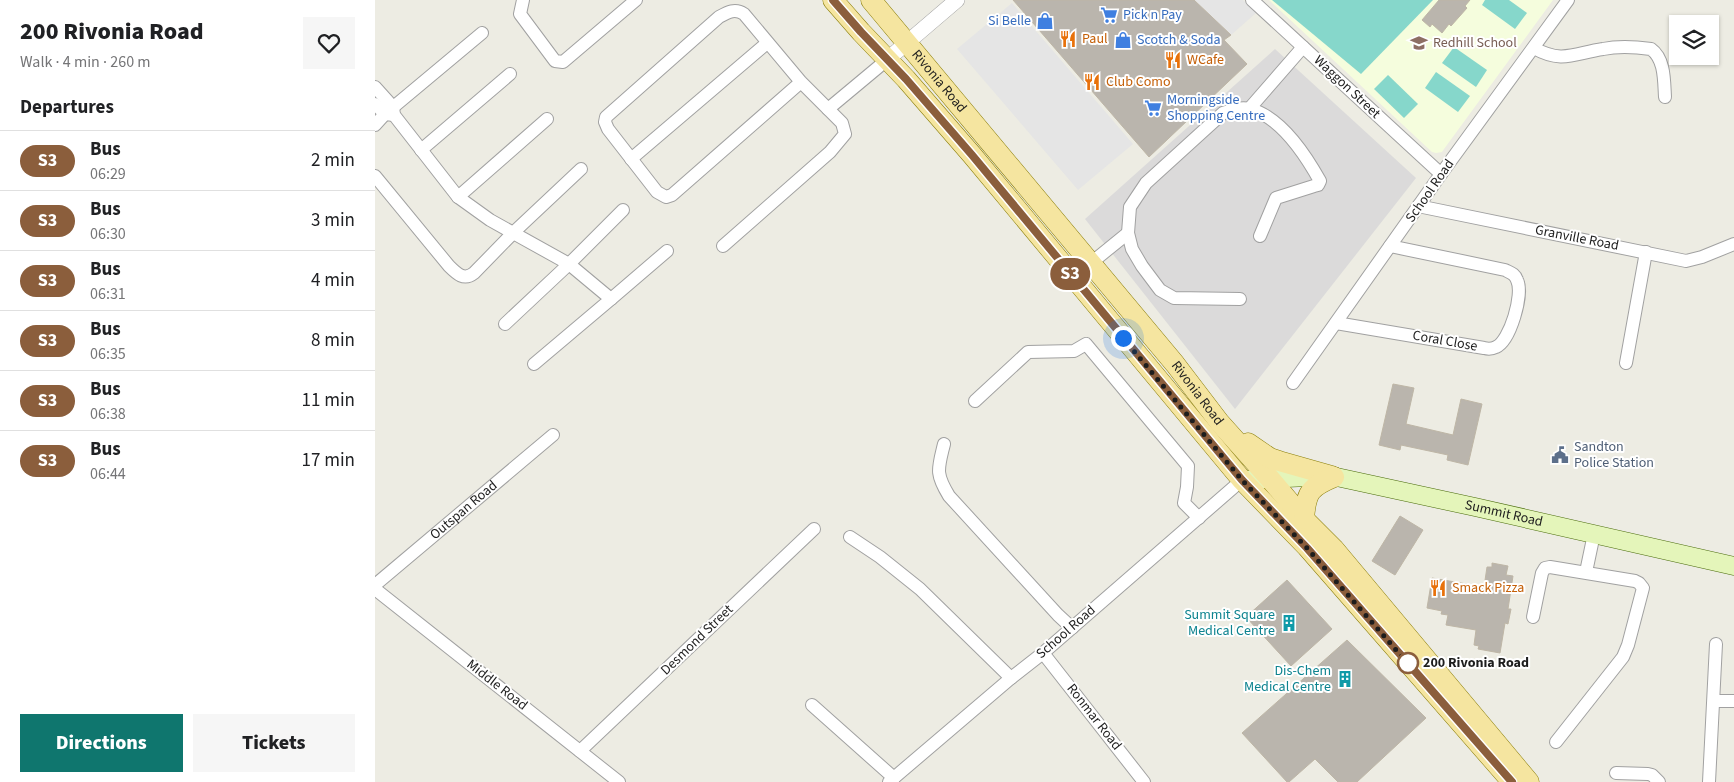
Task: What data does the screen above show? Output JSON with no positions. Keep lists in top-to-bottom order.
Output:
{
  "streets": {
    "main road": ["Rivonia Road", "Summit Road"],
    "street": [
      "Waggon Street",
      "School Road",
      "Granville Road",
      "Coral Close",
      "Outspan Road",
      "Desmond Street",
      "Middle Road",
      "Ronmar Road"
    ]
  },
  "crossings": [
    ["Rivonia Road", "School Road"],
    ["Rivonia Road", "Summit Road"],
    ["Waggon Street", "School Road"],
    ["School Road", "Granville Road"],
    ["School Road", "Coral Close"],
    ["School Road", "Summit Road"],
    ["School Road", "Ronmar Road"],
    ["Desmond Street", "Middle Road"]
  ],
  "places": {
    "supermarket": ["Pick n Pay", "Morningside Shopping Centre"],
    "shop": ["Si Belle", "Scotch & Soda"],
    "restaurant": [
      "Paul",
      "WCafe",
      "Club Como",
      "Smack Pizza"
    ],
    "school or university": ["Redhill School"],
    "public building": ["Sandton Police Station"],
    "building": ["Summit Square Medical Centre", "Dis-Chem Medical Centre"],
    "other": ["200 Rivonia Road"]
  },
  "lines": ["bus line S3"],
  "page": {
    "heading": [
      ["200 Rivonia Road", "Walk · 4 min · 260 m"],
      "Departures"
    ],
    "on_map": "S3",
    "list": [
      {
        "mark": "S3",
        "name": "Bus",
        "note": "06:29",
        "value": "2 min"
      },
      {
        "mark": "S3",
        "name": "Bus",
        "note": "06:30",
        "value": "3 min"
      },
      {
        "mark": "S3",
        "name": "Bus",
        "note": "06:31",
        "value": "4 min"
      },
      {
        "mark": "S3",
        "name": "Bus",
        "note": "06:35",
        "value": "8 min"
      },
      {
        "mark": "S3",
        "name": "Bus",
        "note": "06:38",
        "value": "11 min"
      },
      {
        "mark": "S3",
        "name": "Bus",
        "note": "06:44",
        "value": "17 min"
      }
    ],
    "buttons": ["Directions", "Tickets"]
  }
}
